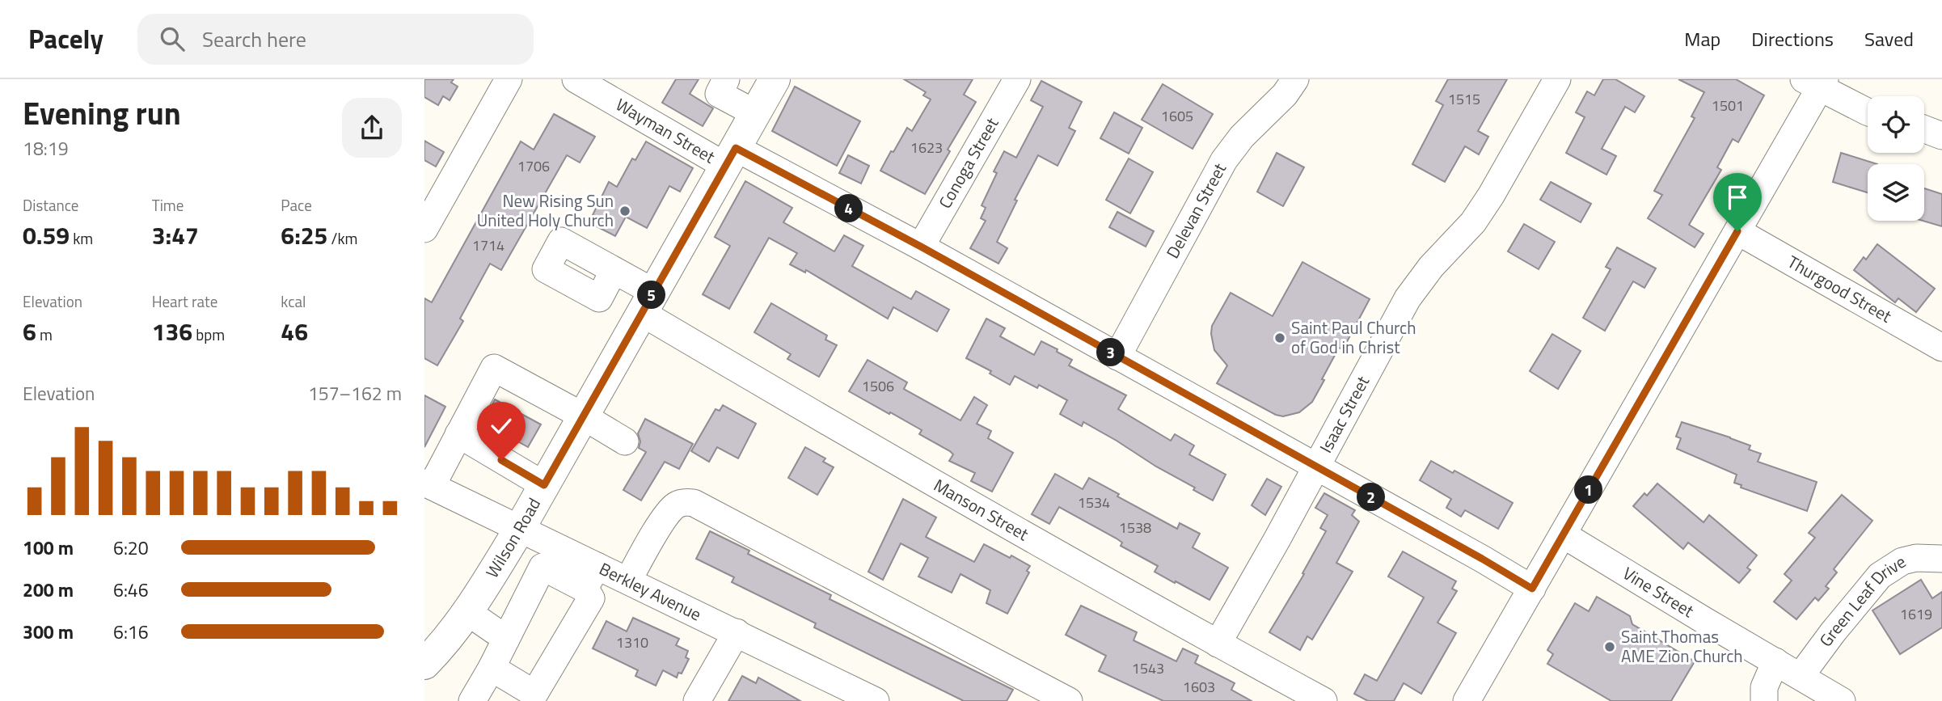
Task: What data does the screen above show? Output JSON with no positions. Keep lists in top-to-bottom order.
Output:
{
  "streets": {
    "main road": ["Wilson Road"],
    "street": [
      "Wayman Street",
      "Conoga Street",
      "Delevan Street",
      "Thurgood Street",
      "Isaac Street",
      "Manson Street",
      "Berkley Avenue",
      "Vine Street",
      "Green Leaf Drive"
    ]
  },
  "crossings": [
    ["Wayman Street", "Wilson Road"],
    ["Isaac Street", "Manson Street"],
    ["Manson Street", "Wilson Road"],
    ["Wilson Road", "Berkley Avenue"],
    ["Vine Street", "Green Leaf Drive"]
  ],
  "places": ["New Rising Sun United Holy Church", "Saint Paul Church of God in Christ", "Saint Thomas AME Zion Church"],
  "house_numbers": [
    "1515",
    "1501",
    "1605",
    "1623",
    "1706",
    "1714",
    "1506",
    "1534",
    "1538",
    "1619",
    "1310",
    "1543",
    "1603"
  ],
  "page": {
    "header": "Pacely",
    "search": "Search here",
    "nav": ["Map", "Directions", "Saved"],
    "heading": ["Evening run", "18:19"],
    "stats": [
      ["Distance", "0.59 km"],
      ["Time", "3:47"],
      ["Pace", "6:25 /km"],
      ["Elevation", "6 m"],
      ["Heart rate", "136 bpm"],
      ["kcal", "46"]
    ],
    "pins": [
      "4",
      "5",
      "3",
      "1",
      "2"
    ],
    "chart": ["Elevation", "157–162 m"],
    "list": [
      {
        "name": "100 m",
        "note": "6:20"
      },
      {
        "name": "200 m",
        "note": "6:46"
      },
      {
        "name": "300 m",
        "note": "6:16"
      }
    ]
  }
}
